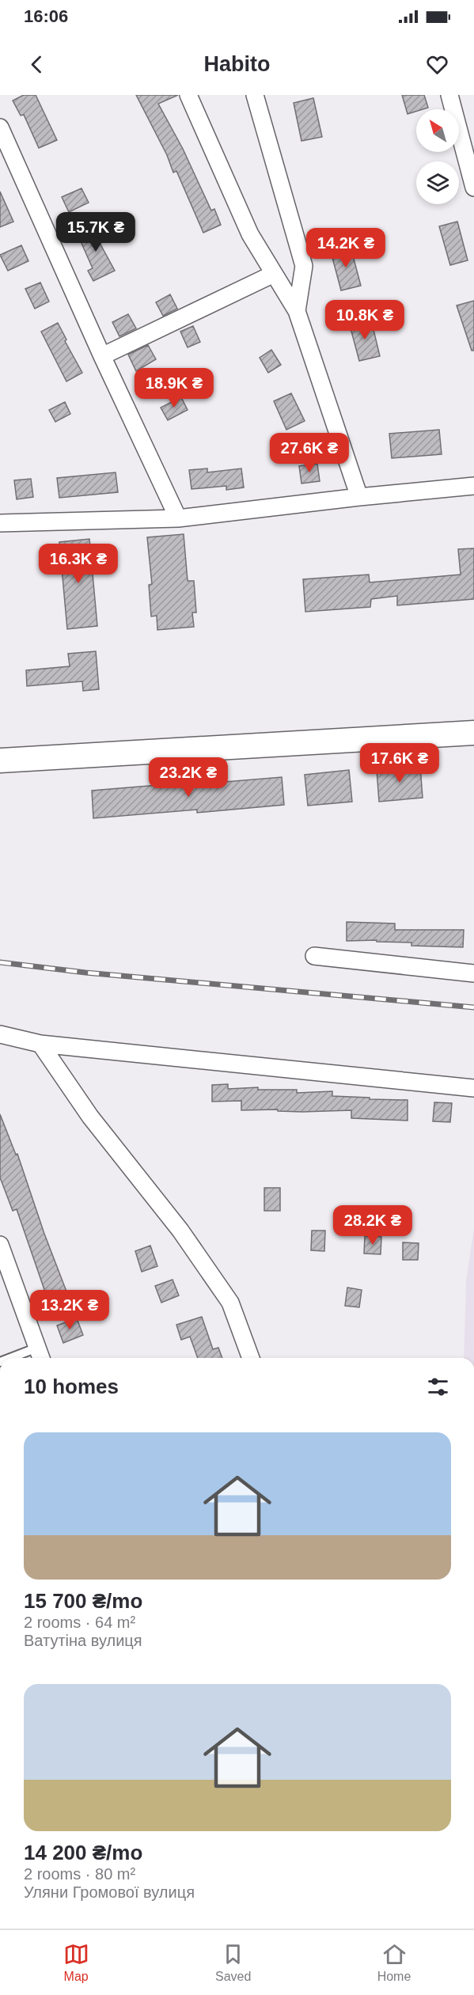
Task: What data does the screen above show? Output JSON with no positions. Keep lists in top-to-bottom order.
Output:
{
  "north": "top left",
  "page": {
    "status": "16:06",
    "header": "Habito",
    "price": [
      "15.7K ₴",
      "14.2K ₴",
      "10.8K ₴",
      "18.9K ₴",
      "27.6K ₴",
      "16.3K ₴",
      "17.6K ₴",
      "23.2K ₴",
      "28.2K ₴",
      "13.2K ₴"
    ],
    "heading": "10 homes",
    "list": [
      {
        "name": "15 700 ₴/mo",
        "note": "2 rooms · 64 m² · Ватутіна вулиця"
      },
      {
        "name": "14 200 ₴/mo",
        "note": "2 rooms · 80 m² · Уляни Громової вулиця"
      }
    ],
    "tabs": ["Map", "Saved", "Home"]
  }
}
